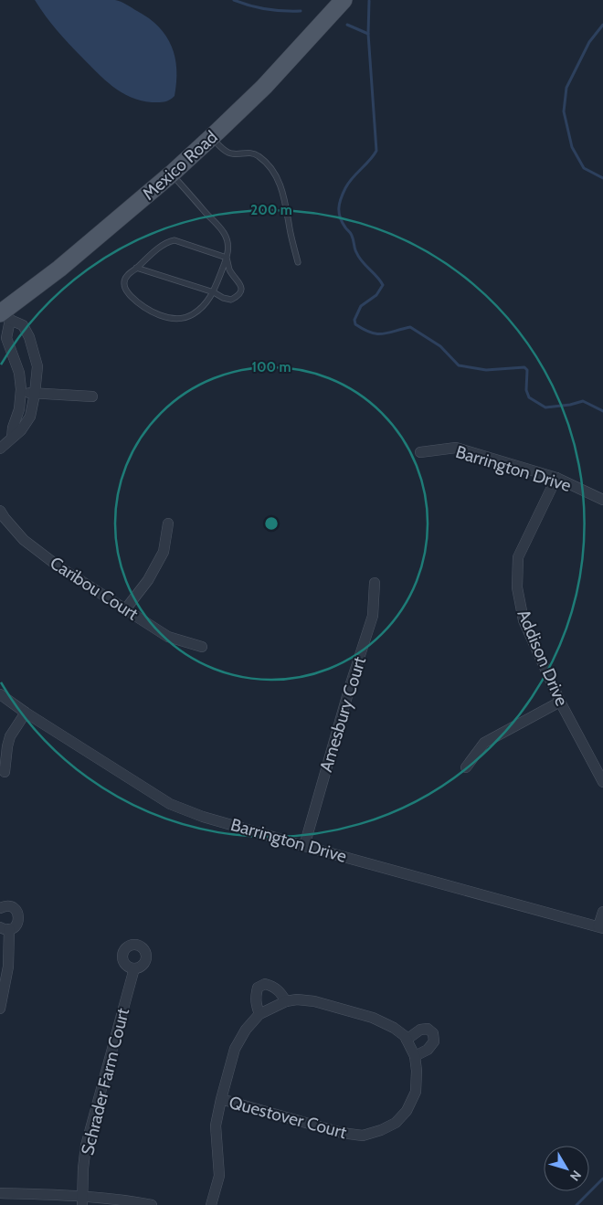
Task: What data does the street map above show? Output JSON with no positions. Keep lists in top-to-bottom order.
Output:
{
  "streets": {
    "main road": ["Mexico Road"],
    "street": [
      "Barrington Drive",
      "Caribou Court",
      "Addison Drive",
      "Amesbury Court",
      "Schrader Farm Court",
      "Questover Court"
    ]
  },
  "crossings": [
    ["Barrington Drive", "Addison Drive"],
    ["Barrington Drive", "Amesbury Court"]
  ],
  "north": "bottom right",
  "rings": ["200 m", "100 m"]
}
